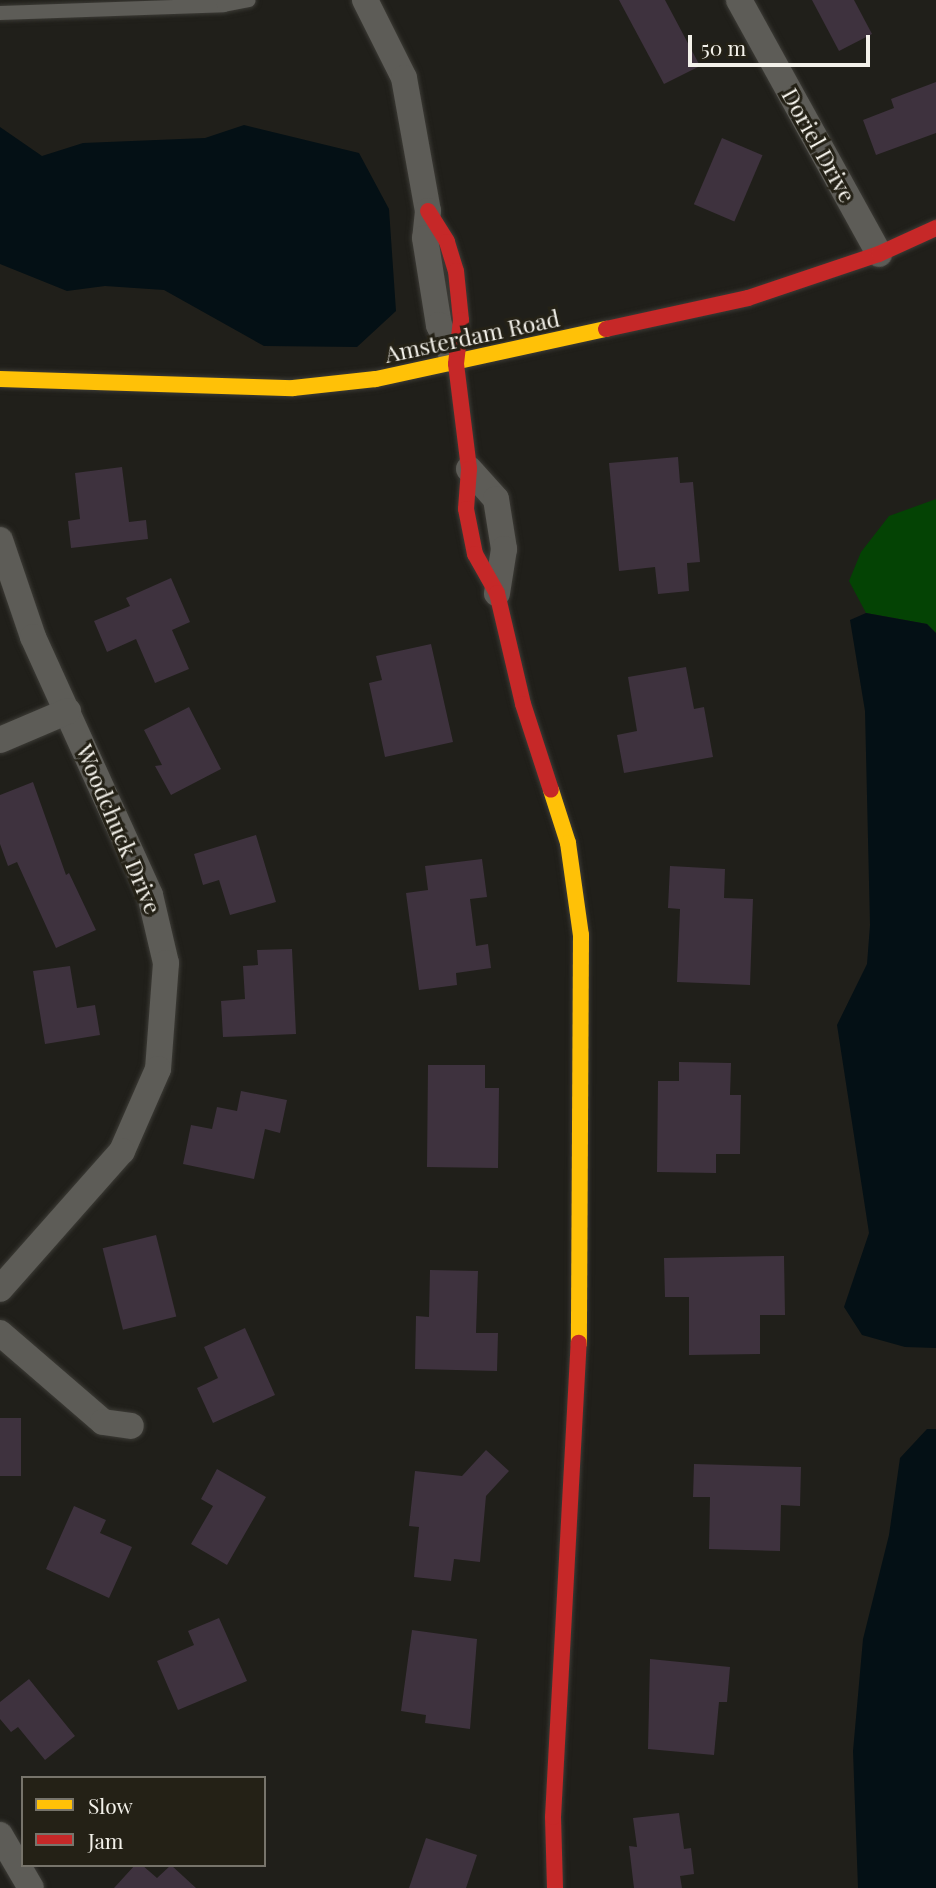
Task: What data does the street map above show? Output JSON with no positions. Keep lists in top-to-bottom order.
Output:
{
  "streets": {
    "street": ["Doriel Drive", "Amsterdam Road", "Woodchuck Drive"]
  },
  "crossings": [
    ["Doriel Drive", "Amsterdam Road"]
  ],
  "legend": ["Slow", "Jam"],
  "scale_bar": "50 m"
}
